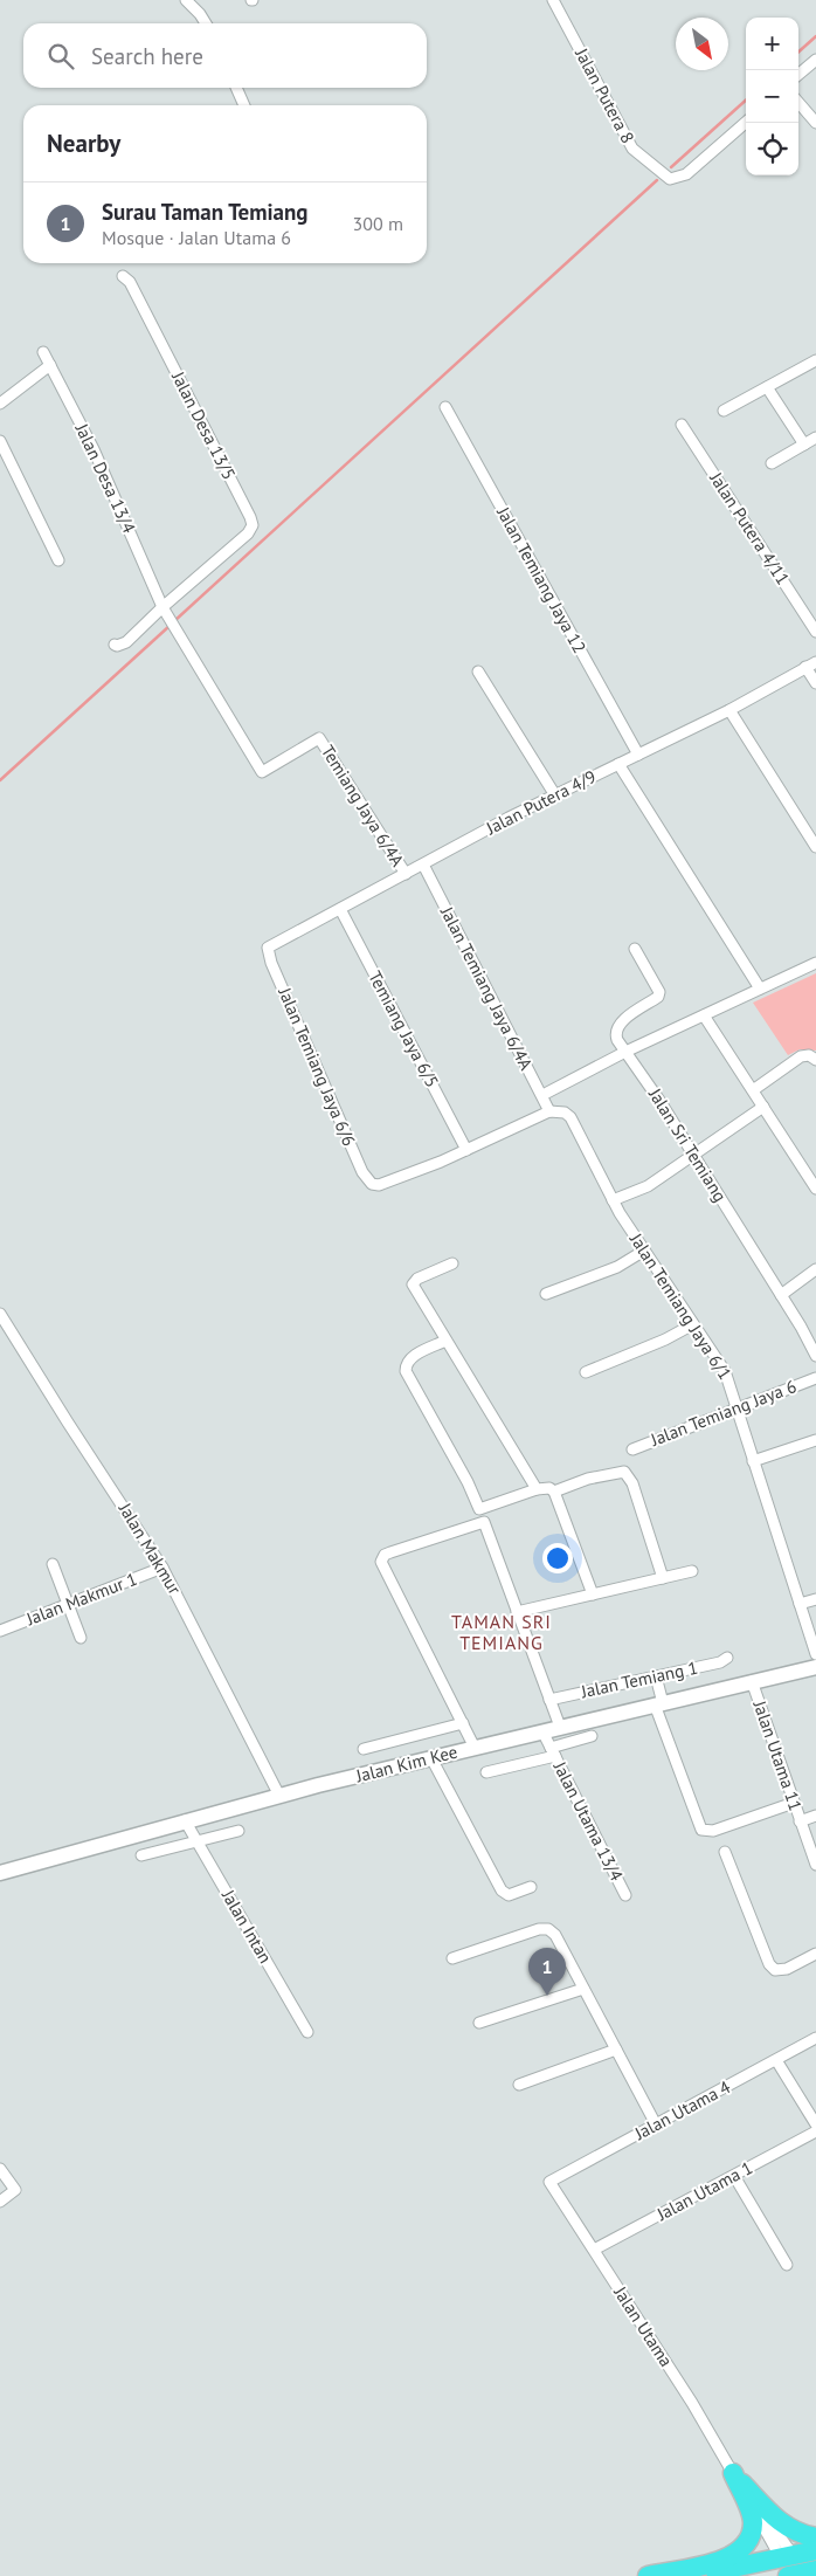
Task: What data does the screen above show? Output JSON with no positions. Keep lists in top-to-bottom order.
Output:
{
  "streets": {
    "street": [
      "Jalan Putera 8",
      "Jalan Desa 13/5",
      "Jalan Desa 13/4",
      "Jalan Putera 4/11",
      "Jalan Temiang Jaya 12",
      "Jalan Putera 4/9",
      "Temiang Jaya 6/4A",
      "Jalan Temiang Jaya 6/4A",
      "Temiang Jaya 6/5",
      "Jalan Temiang Jaya 6/6",
      "Jalan Sri Temiang",
      "Jalan Temiang Jaya 6/1",
      "Jalan Temiang Jaya 6",
      "Jalan Makmur",
      "Jalan Makmur 1",
      "Jalan Temiang 1",
      "Jalan Utama 11",
      "Jalan Kim Kee",
      "Jalan Utama 13/4",
      "Jalan Intan",
      "Jalan Utama 4",
      "Jalan Utama 1",
      "Jalan Utama"
    ]
  },
  "crossings": [
    ["Jalan Desa 13/5", "Jalan Desa 13/4"],
    ["Jalan Desa 13/4", "Temiang Jaya 6/4A"],
    ["Jalan Temiang Jaya 12", "Jalan Putera 4/9"],
    ["Jalan Putera 4/9", "Temiang Jaya 6/4A"],
    ["Jalan Putera 4/9", "Jalan Temiang Jaya 6/4A"],
    ["Jalan Putera 4/9", "Temiang Jaya 6/5"],
    ["Jalan Putera 4/9", "Jalan Temiang Jaya 6/6"],
    ["Jalan Temiang Jaya 6/4A", "Jalan Temiang Jaya 6/1"],
    ["Temiang Jaya 6/5", "Jalan Temiang Jaya 6/6"],
    ["Jalan Temiang Jaya 6/1", "Jalan Temiang Jaya 6"],
    ["Jalan Makmur", "Jalan Makmur 1"],
    ["Jalan Makmur", "Jalan Kim Kee"],
    ["Jalan Utama 11", "Jalan Kim Kee"],
    ["Jalan Kim Kee", "Jalan Utama 13/4"],
    ["Jalan Kim Kee", "Jalan Intan"],
    ["Jalan Utama 4", "Jalan Utama"],
    ["Jalan Utama 1", "Jalan Utama"]
  ],
  "districts": ["TAMAN SRI TEMIANG"],
  "north": "bottom right",
  "page": {
    "map_buttons": ["+", "−"],
    "search": "Search here",
    "heading": "Nearby",
    "list": [
      {
        "mark": "1",
        "name": "Surau Taman Temiang",
        "note": "Mosque · Jalan Utama 6",
        "value": "300 m"
      }
    ],
    "pins": "1"
  }
}
